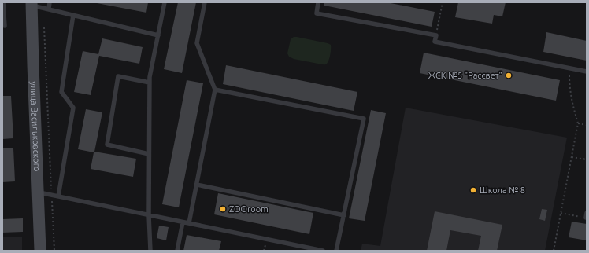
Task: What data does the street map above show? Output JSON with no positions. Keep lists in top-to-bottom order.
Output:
{
  "streets": {
    "street": ["улица Васильковского"]
  },
  "places": ["ЖСК №5 \"Рассвет\"", "Школа № 8", "ZOOroom"]
}
